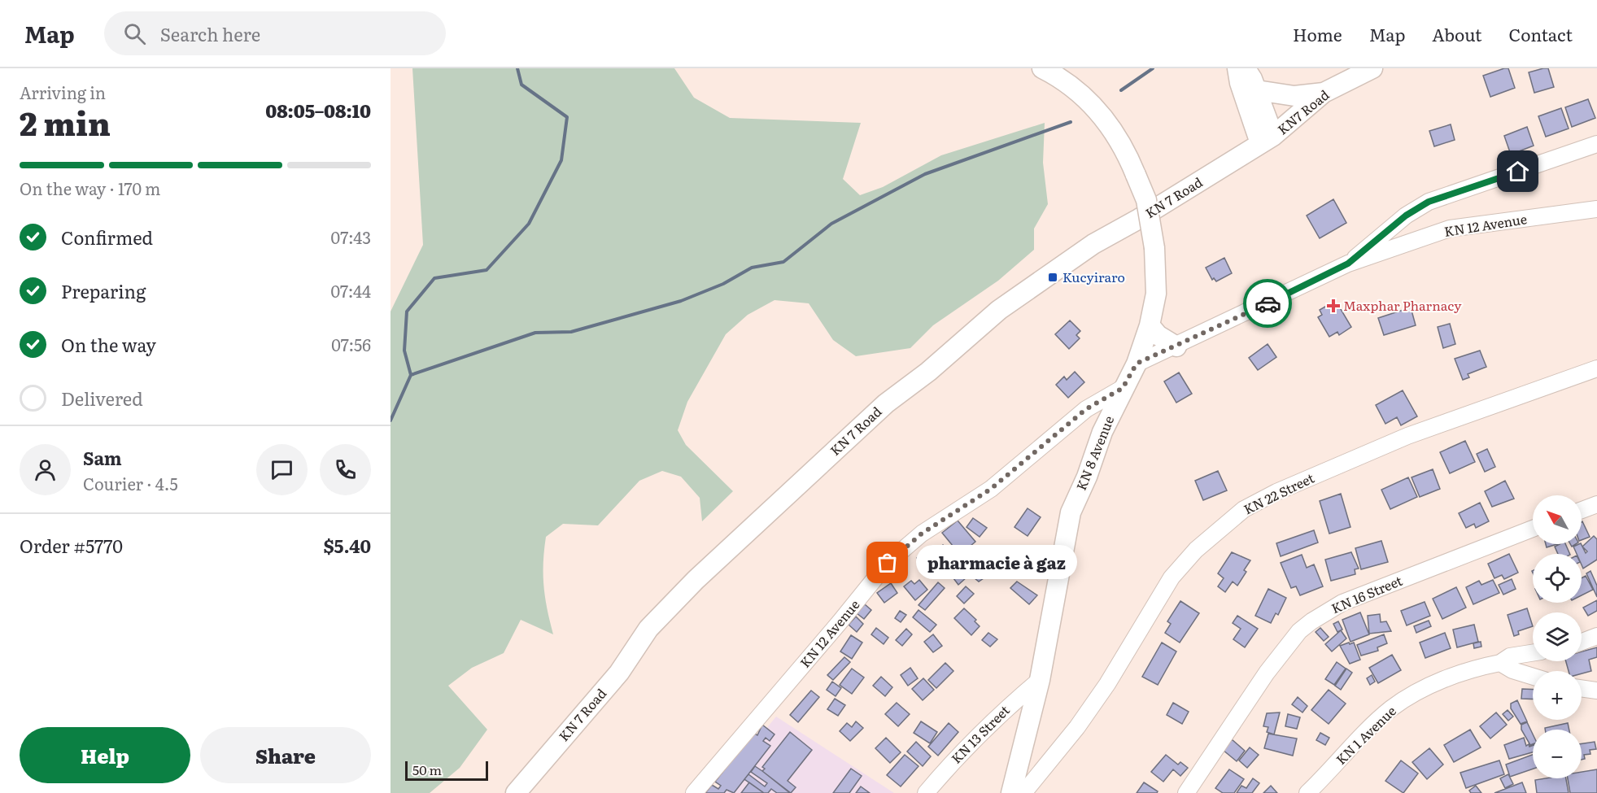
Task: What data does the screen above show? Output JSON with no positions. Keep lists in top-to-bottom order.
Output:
{
  "streets": {
    "main road": ["KN7 Road", "KN 7 Road", "KN 8 Avenue"],
    "street": [
      "KN 12 Avenue",
      "KN 22 Street",
      "KN 16 Street",
      "KN 13 Street",
      "KN 1 Avenue"
    ]
  },
  "crossings": [
    ["KN7 Road", "KN 7 Road"],
    ["KN 12 Avenue", "KN 8 Avenue"],
    ["KN 8 Avenue", "KN 13 Street"]
  ],
  "places": {
    "transit": ["Kucyiraro"],
    "health": ["Maxphar Pharnacy"],
    "other": ["pharmacie à gaz"]
  },
  "scale_bar": "50 m",
  "north": "top left",
  "page": {
    "header": "Map",
    "search": "Search here",
    "nav": [
      "Home",
      "Map",
      "About",
      "Contact"
    ],
    "heading": ["2 min", "Arriving in", "08:05–08:10"],
    "panel": [
      "Sam",
      "Courier · 4.5",
      "Order #5770",
      "$5.40"
    ],
    "bar": "On the way · 170 m",
    "list": [
      ["Confirmed", "07:43"],
      ["Preparing", "07:44"],
      ["On the way", "07:56"],
      "Delivered"
    ],
    "map_buttons": ["+", "−"],
    "bubble": "pharmacie à gaz",
    "buttons": ["Help", "Share"],
    "scale": "50 m"
  }
}
